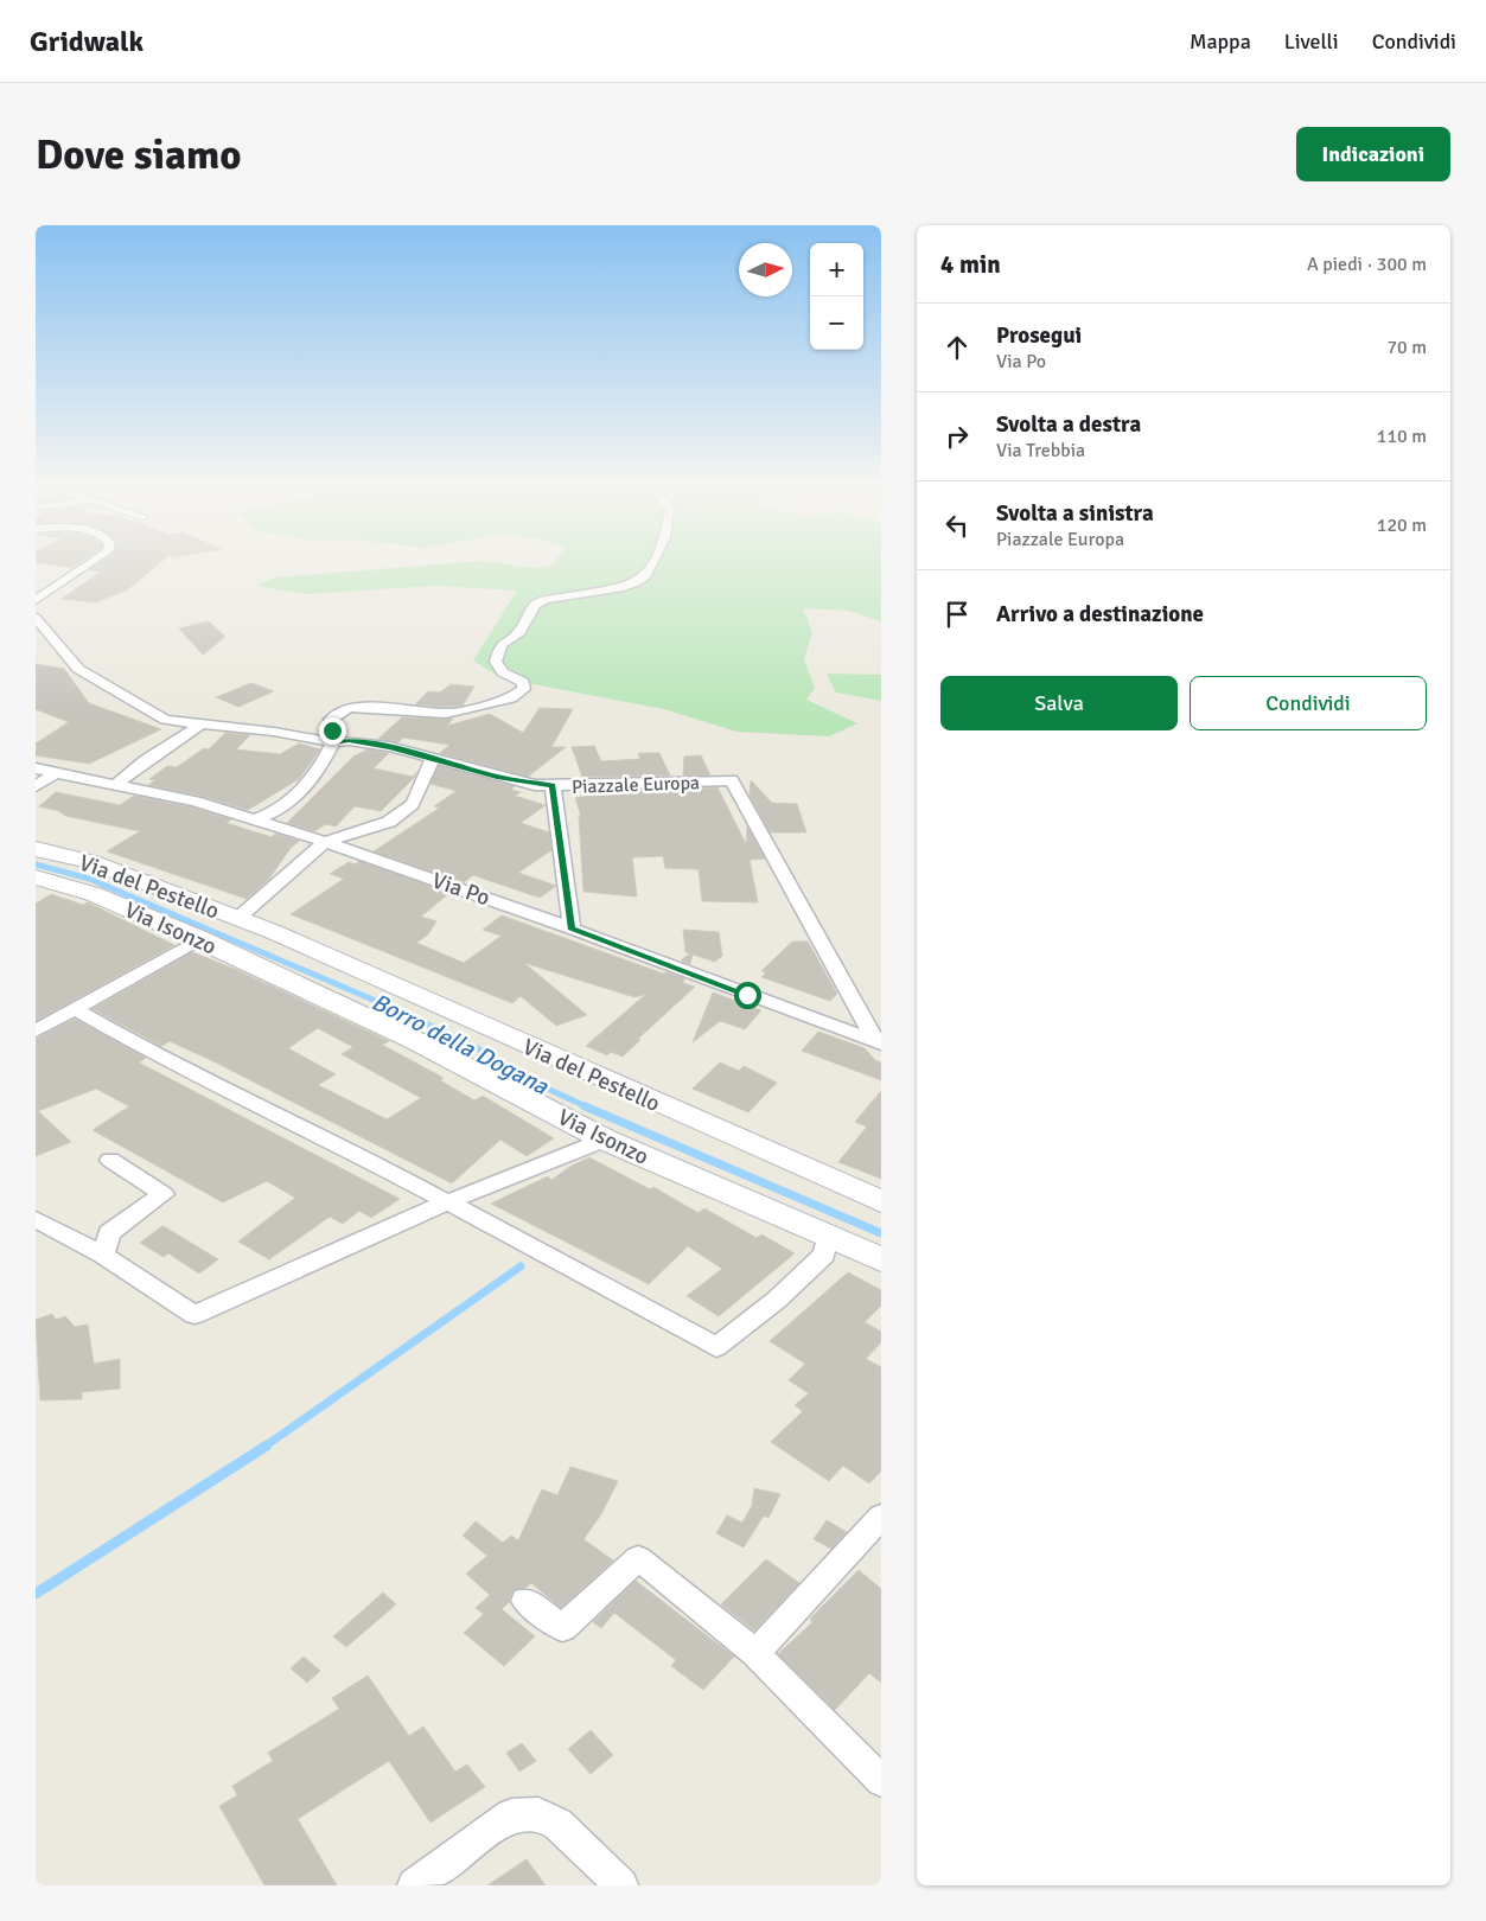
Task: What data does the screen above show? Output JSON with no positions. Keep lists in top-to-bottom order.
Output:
{
  "streets": {
    "street": [
      "Piazzale Europa",
      "Via del Pestello",
      "Via Po",
      "Via Isonzo"
    ]
  },
  "crossings": [
    ["Piazzale Europa", "Via Po"]
  ],
  "water": ["Borro della Dogana"],
  "north": "right",
  "page": {
    "header": "Gridwalk",
    "nav": ["Mappa", "Livelli", "Condividi"],
    "buttons": [
      "Indicazioni",
      ["Salva", "Condividi"]
    ],
    "title": "Dove siamo",
    "heading": ["4 min", "A piedi · 300 m"],
    "map_buttons": ["+", "−"],
    "list": [
      ["Prosegui", "Via Po", "70 m"],
      ["Svolta a destra", "Via Trebbia", "110 m"],
      ["Svolta a sinistra", "Piazzale Europa", "120 m"],
      "Arrivo a destinazione"
    ]
  }
}
